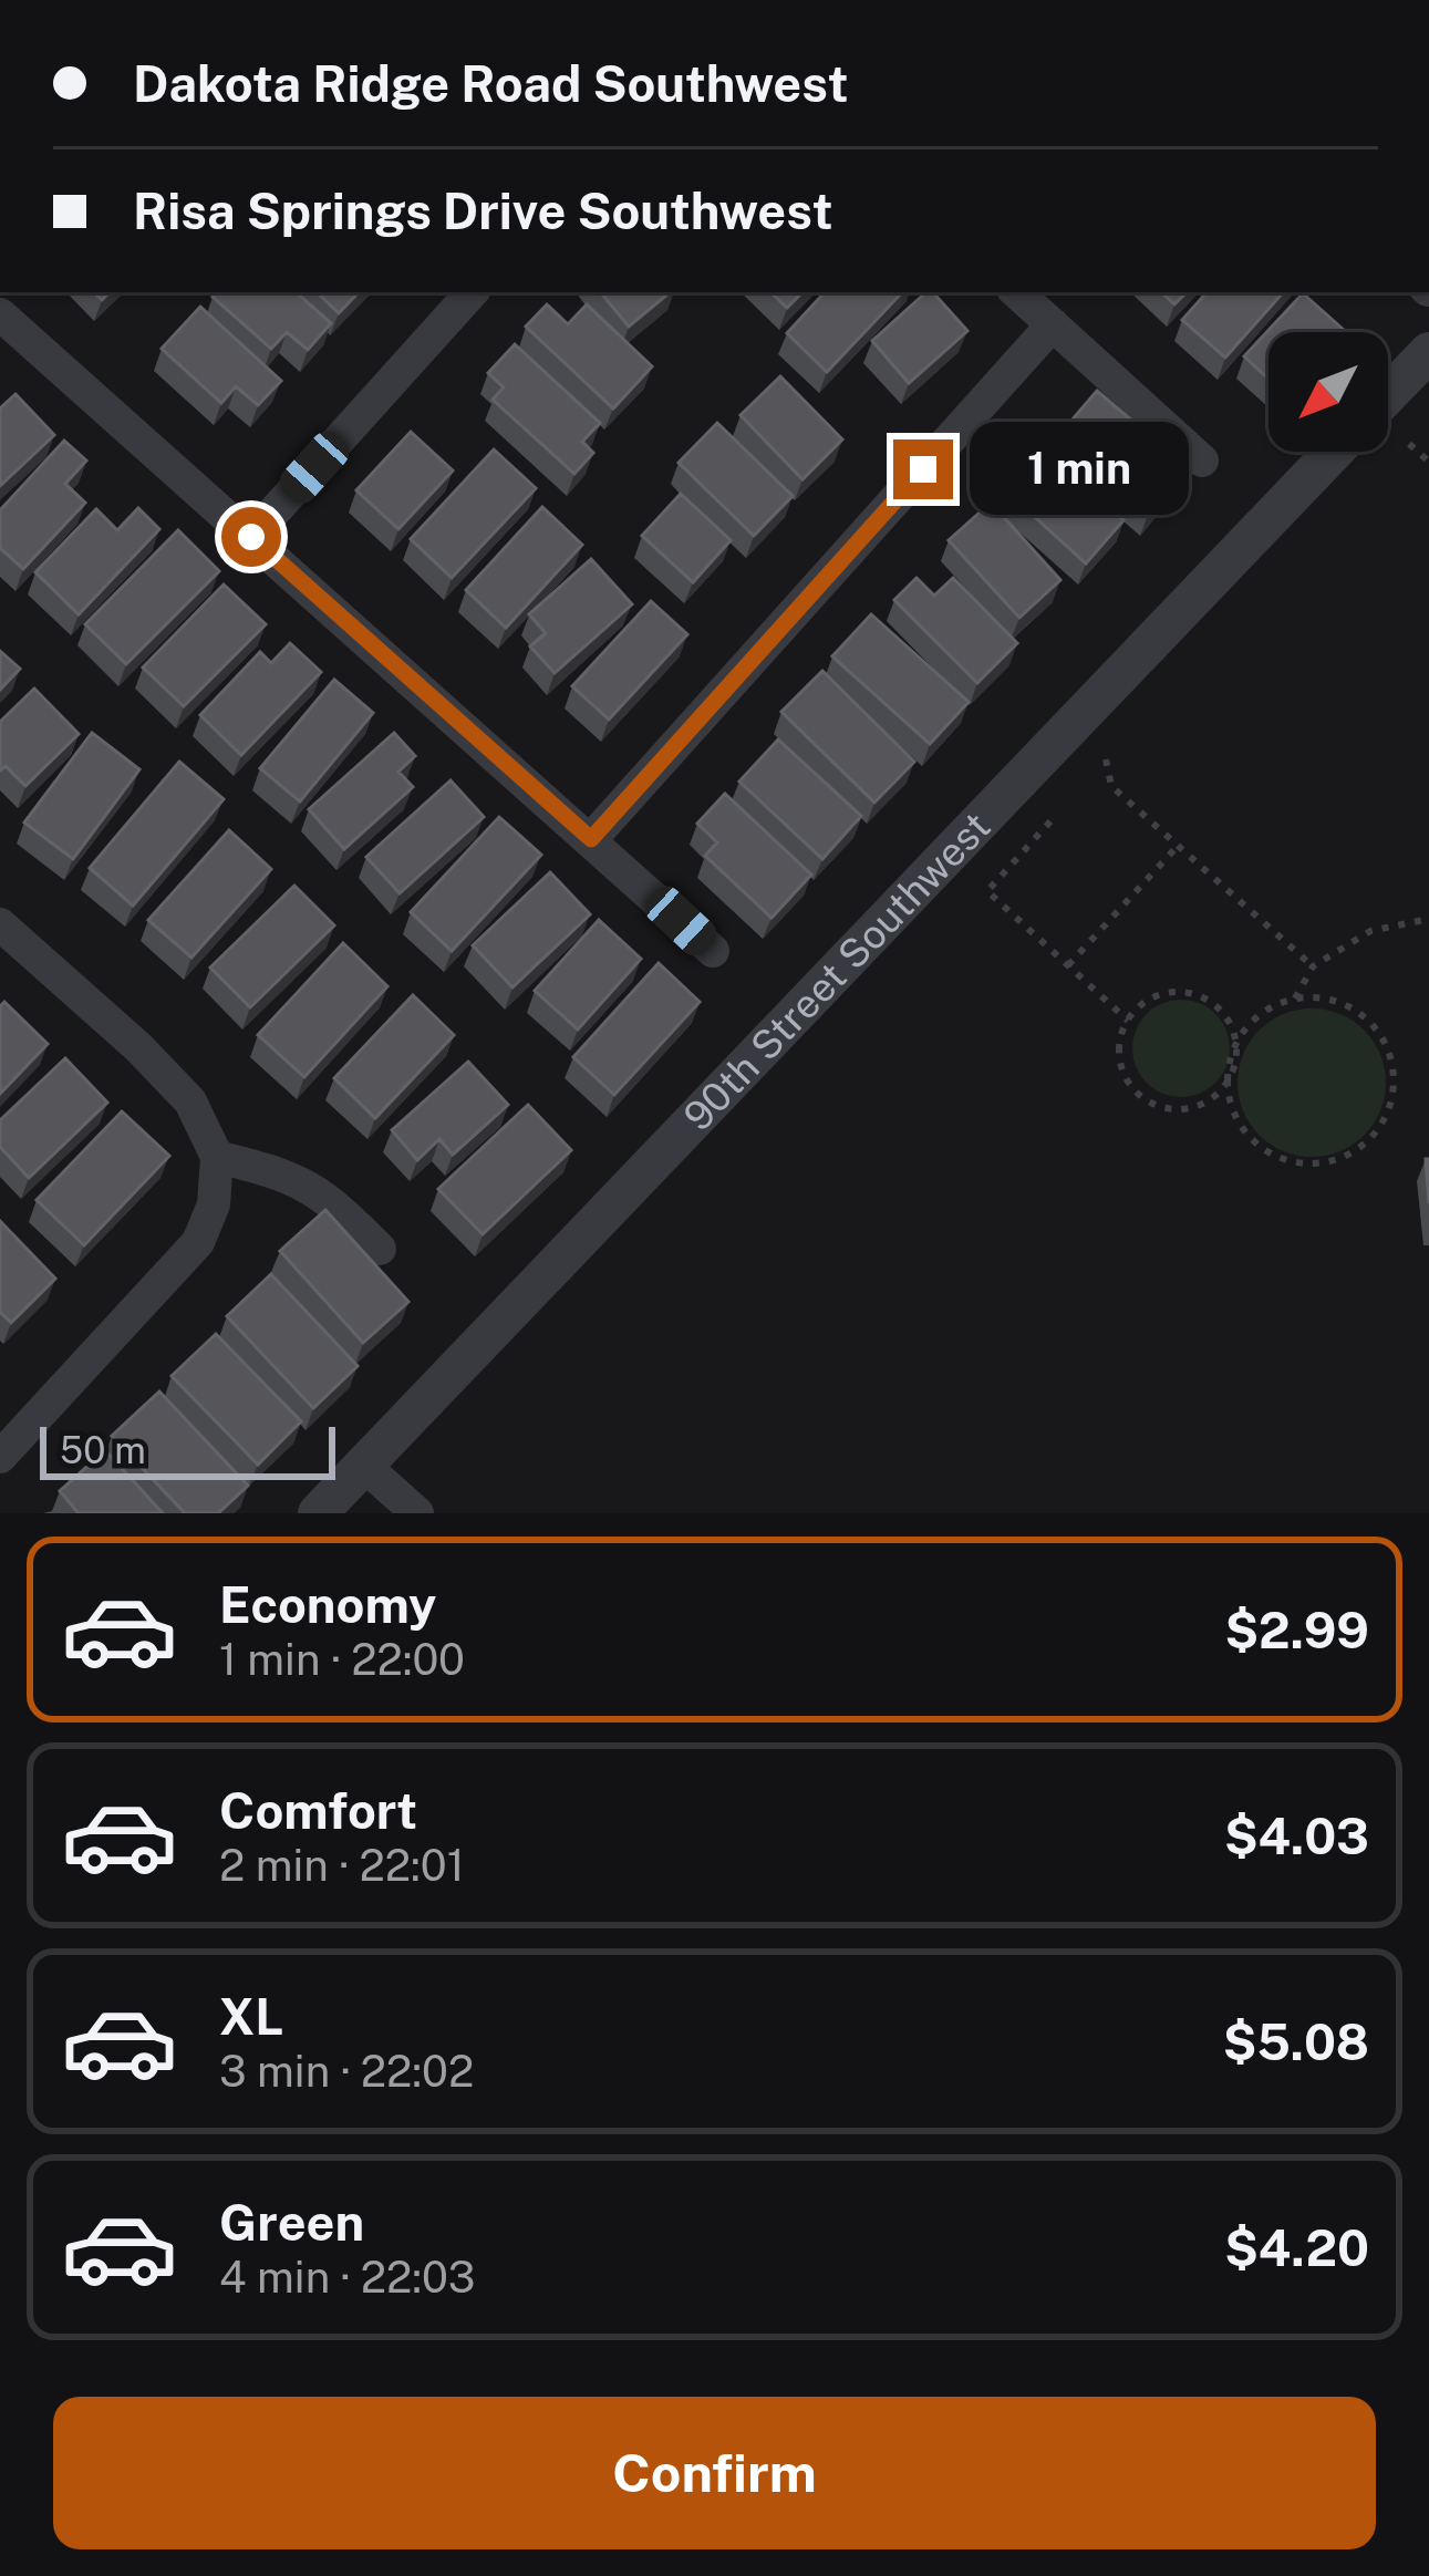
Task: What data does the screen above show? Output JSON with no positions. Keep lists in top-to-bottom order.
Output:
{
  "streets": {
    "street": ["90th Street Southwest"]
  },
  "scale_bar": "50 m",
  "north": "bottom left",
  "page": {
    "banner": ["Dakota Ridge Road Southwest", "Risa Springs Drive Southwest"],
    "bubble": "1 min",
    "scale": "50 m",
    "list": [
      {
        "name": "Economy",
        "note": "1 min · 22:00",
        "value": "$2.99"
      },
      {
        "name": "Comfort",
        "note": "2 min · 22:01",
        "value": "$4.03"
      },
      {
        "name": "XL",
        "note": "3 min · 22:02",
        "value": "$5.08"
      },
      {
        "name": "Green",
        "note": "4 min · 22:03",
        "value": "$4.20"
      }
    ],
    "buttons": "Confirm"
  }
}
